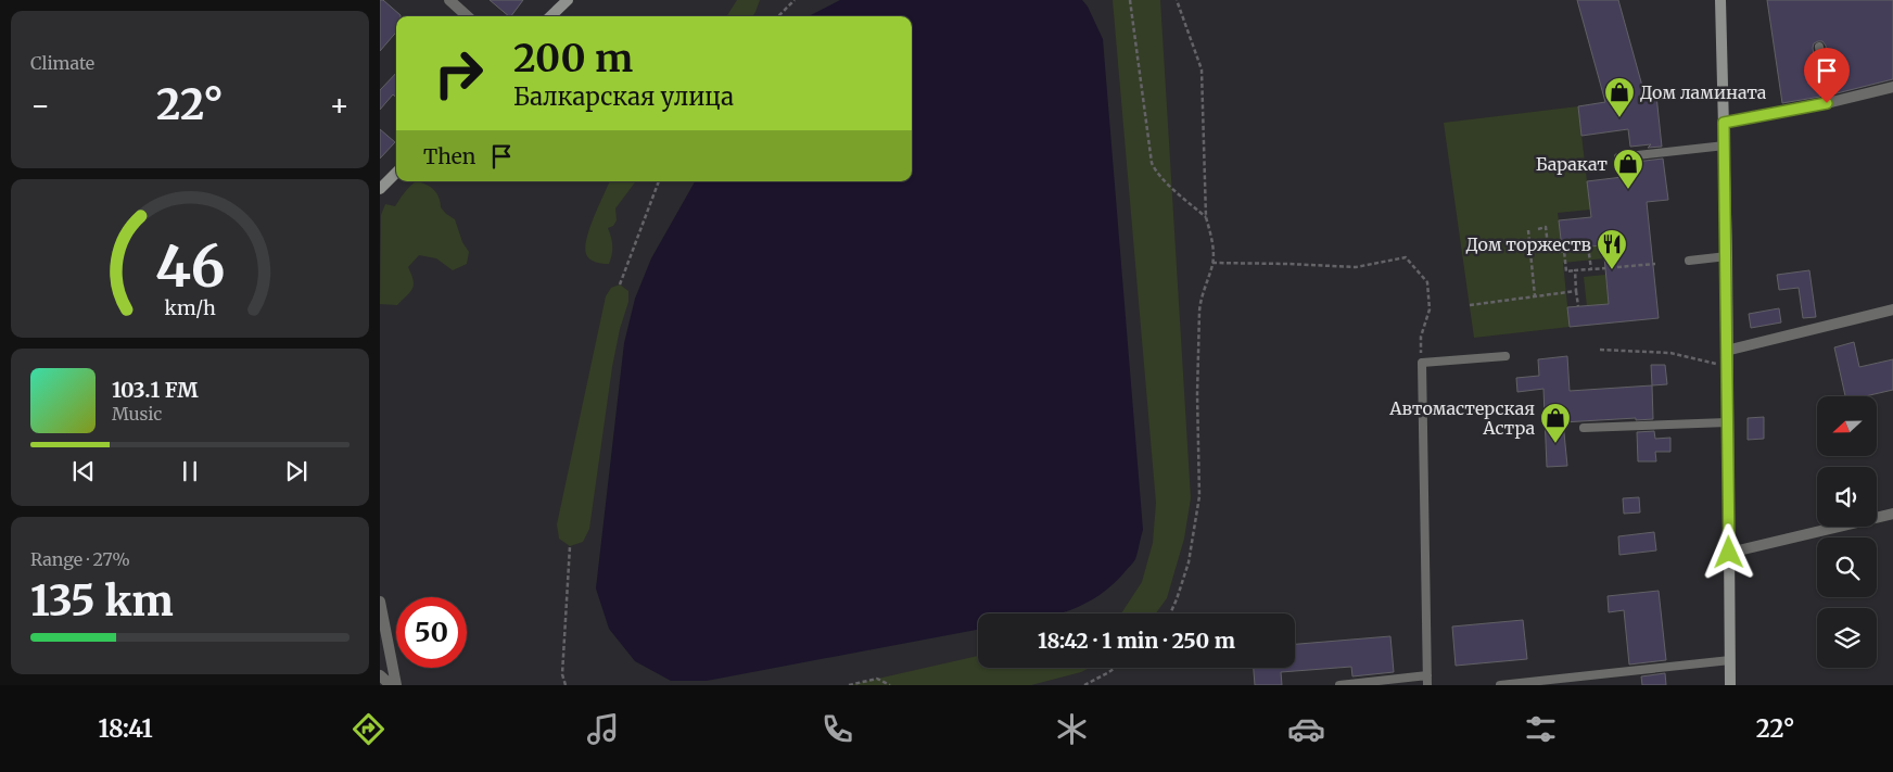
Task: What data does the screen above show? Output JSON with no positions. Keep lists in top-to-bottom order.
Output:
{
  "places": {
    "shop": ["Дом ламината", "Баракат", "Автомастерская Астра"],
    "restaurant": ["Дом торжеств"]
  },
  "north": "left",
  "page": {
    "tile": [
      "Climate",
      ["Range · 27%", "135 km"]
    ],
    "turn": ["200 m", "Балкарская улица"],
    "heat": ["−", "22°", "+"],
    "then": "Then",
    "song": ["103.1 FM", "Music"],
    "limit": "50",
    "trip": "18:42 · 1 min · 250 m",
    "tabs": ["18:41", "22°"],
    "gauge": ["46", "km/h"]
  }
}
